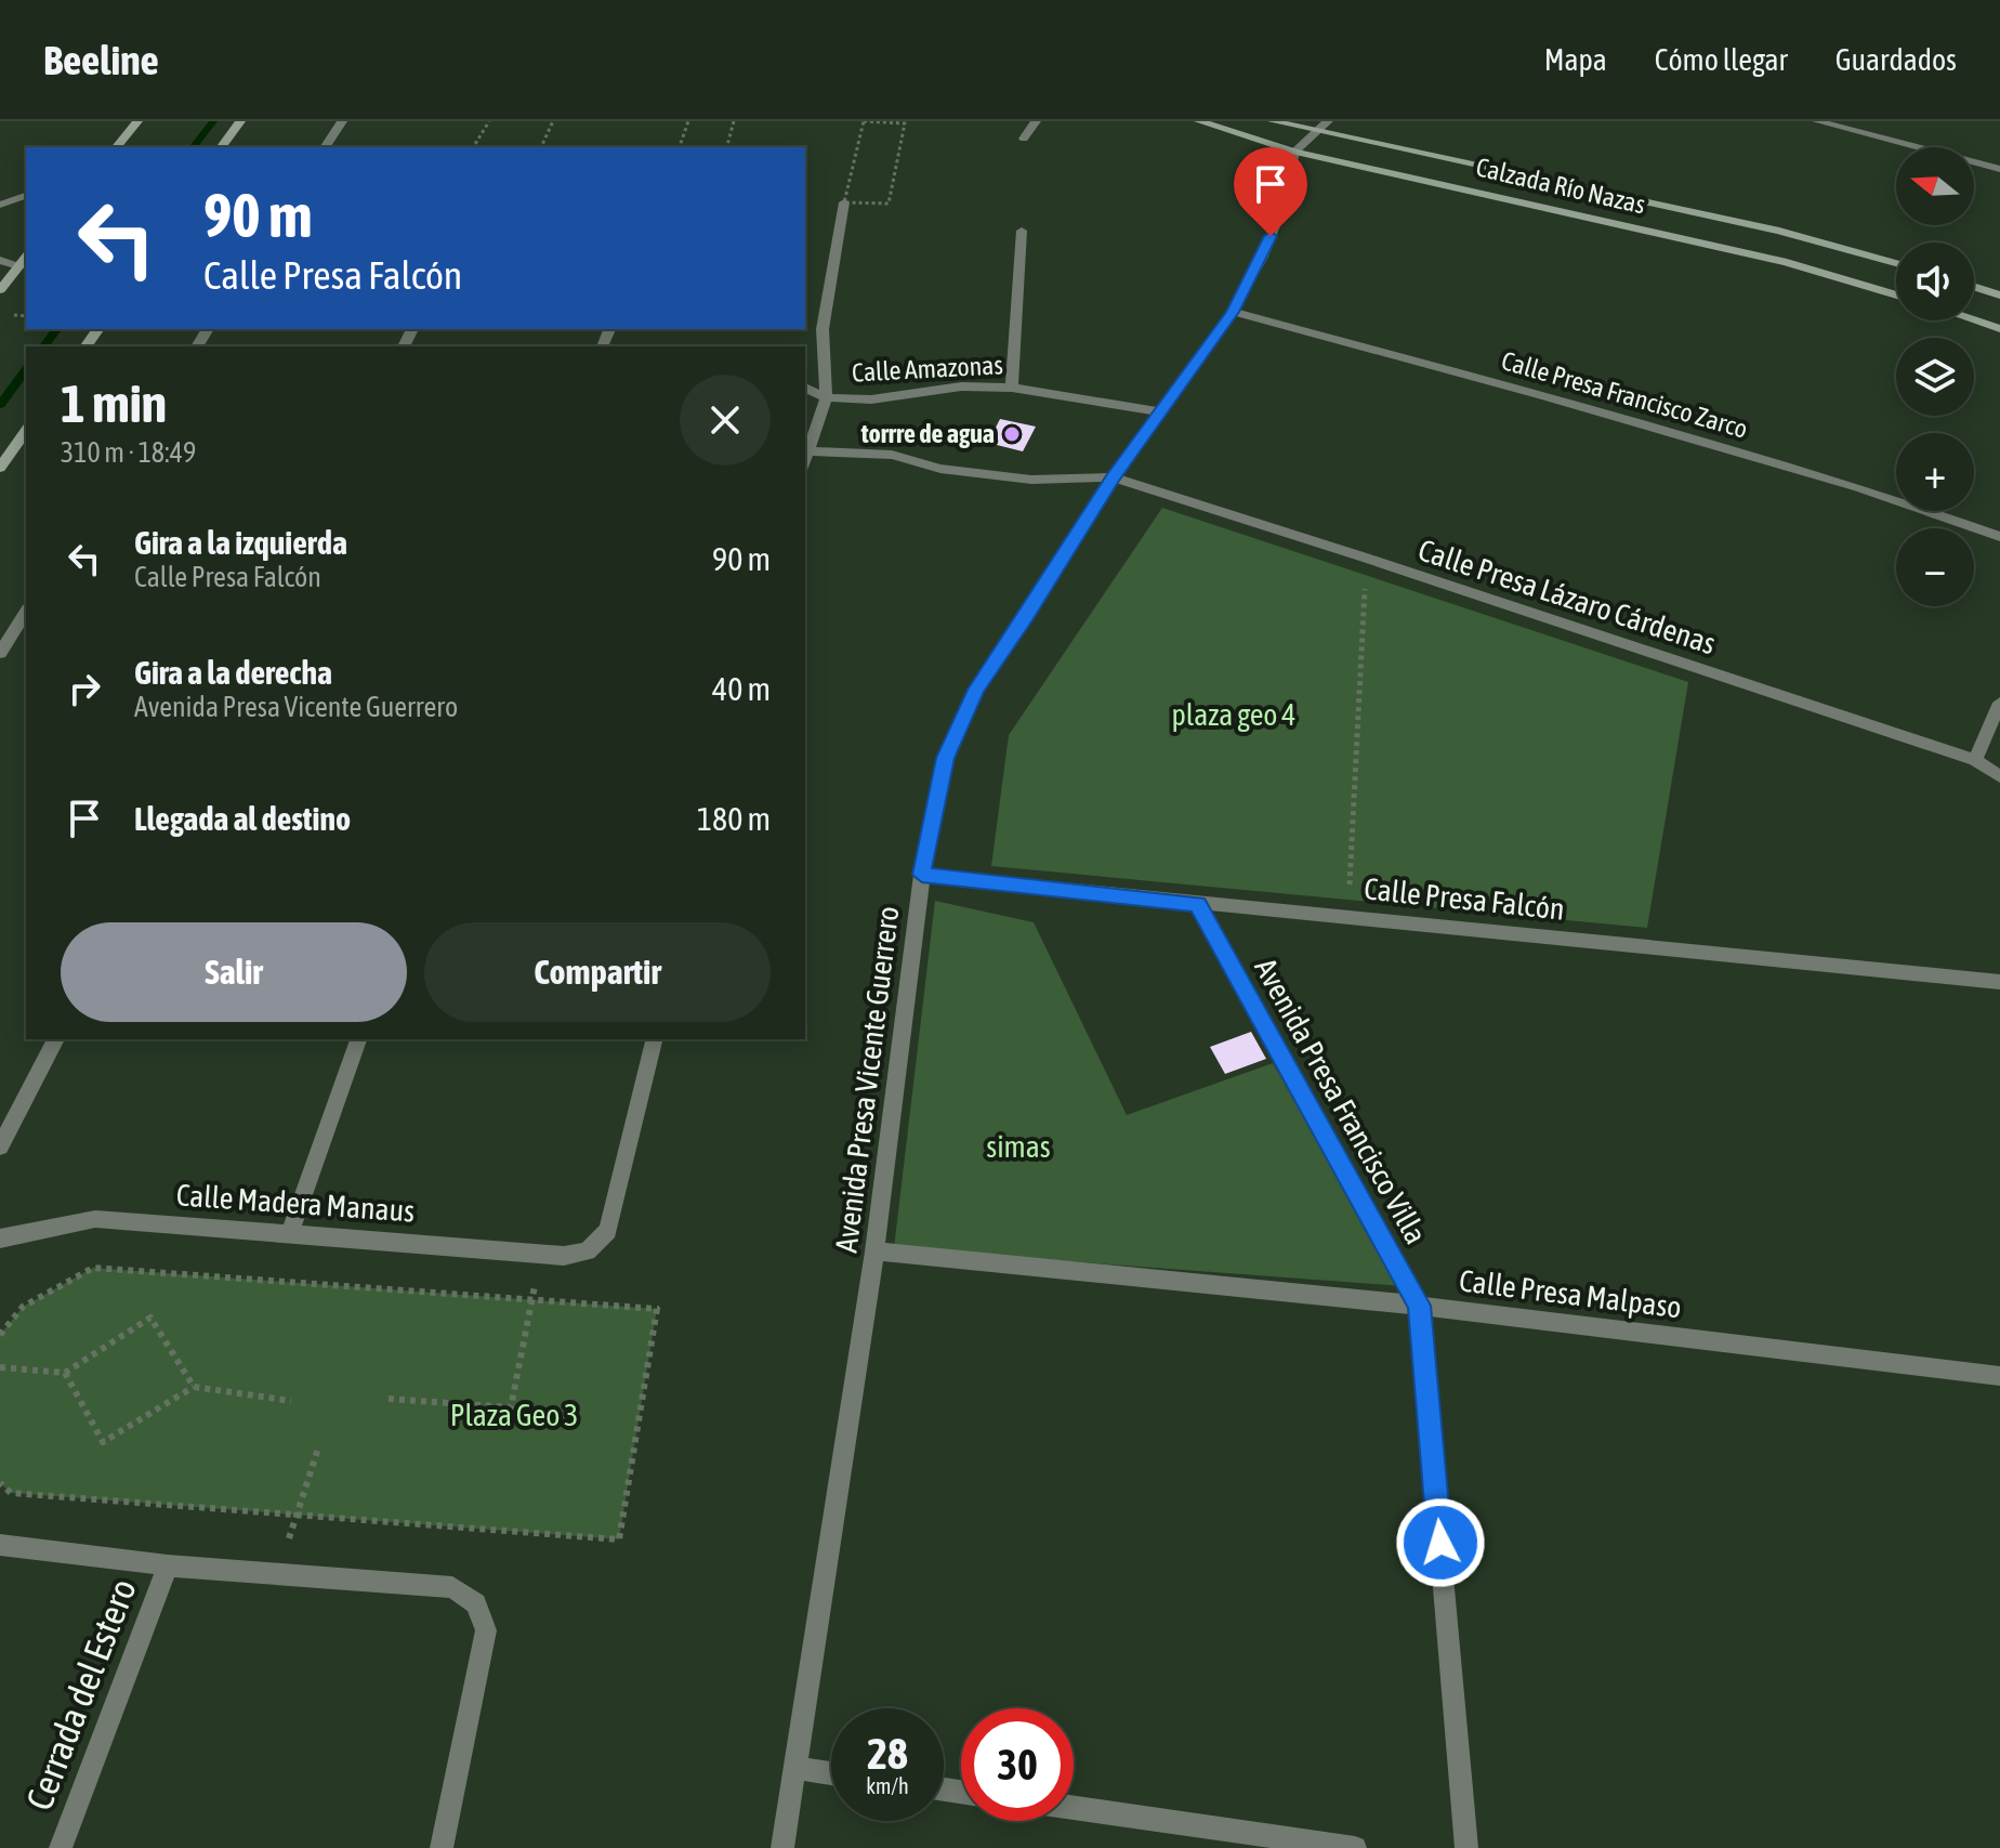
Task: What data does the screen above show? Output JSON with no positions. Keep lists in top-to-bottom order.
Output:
{
  "streets": {
    "street": [
      "Calzada Río Nazas",
      "Calle Amazonas",
      "Calle Presa Francisco Zarco",
      "Calle Presa Lázaro Cárdenas",
      "Calle Presa Falcón",
      "Avenida Presa Vicente Guerrero",
      "Avenida Presa Francisco Villa",
      "Calle Madera Manaus",
      "Calle Presa Malpaso",
      "Cerrada del Estero"
    ]
  },
  "crossings": [
    ["Calzada Río Nazas", "Avenida Presa Vicente Guerrero"],
    ["Calle Amazonas", "Avenida Presa Vicente Guerrero"],
    ["Calle Presa Francisco Zarco", "Avenida Presa Vicente Guerrero"],
    ["Calle Presa Lázaro Cárdenas", "Avenida Presa Vicente Guerrero"],
    ["Calle Presa Falcón", "Avenida Presa Vicente Guerrero"],
    ["Calle Presa Falcón", "Avenida Presa Francisco Villa"],
    ["Avenida Presa Vicente Guerrero", "Calle Presa Malpaso"],
    ["Avenida Presa Francisco Villa", "Calle Presa Malpaso"]
  ],
  "parks": ["plaza geo 4", "simas", "Plaza Geo 3"],
  "places": ["torrre de agua"],
  "north": "left",
  "page": {
    "header": "Beeline",
    "nav": ["Mapa", "Cómo llegar", "Guardados"],
    "map_buttons": ["+", "−"],
    "turn": ["90 m", "Calle Presa Falcón"],
    "heading": ["1 min", "310 m · 18:49"],
    "list": [
      {
        "name": "Gira a la izquierda",
        "note": "Calle Presa Falcón",
        "value": "90 m"
      },
      {
        "name": "Gira a la derecha",
        "note": "Avenida Presa Vicente Guerrero",
        "value": "40 m"
      },
      {
        "name": "Llegada al destino",
        "value": "180 m"
      }
    ],
    "buttons": ["Salir", "Compartir"],
    "speed": "28 km/h",
    "limit": "30"
  }
}
